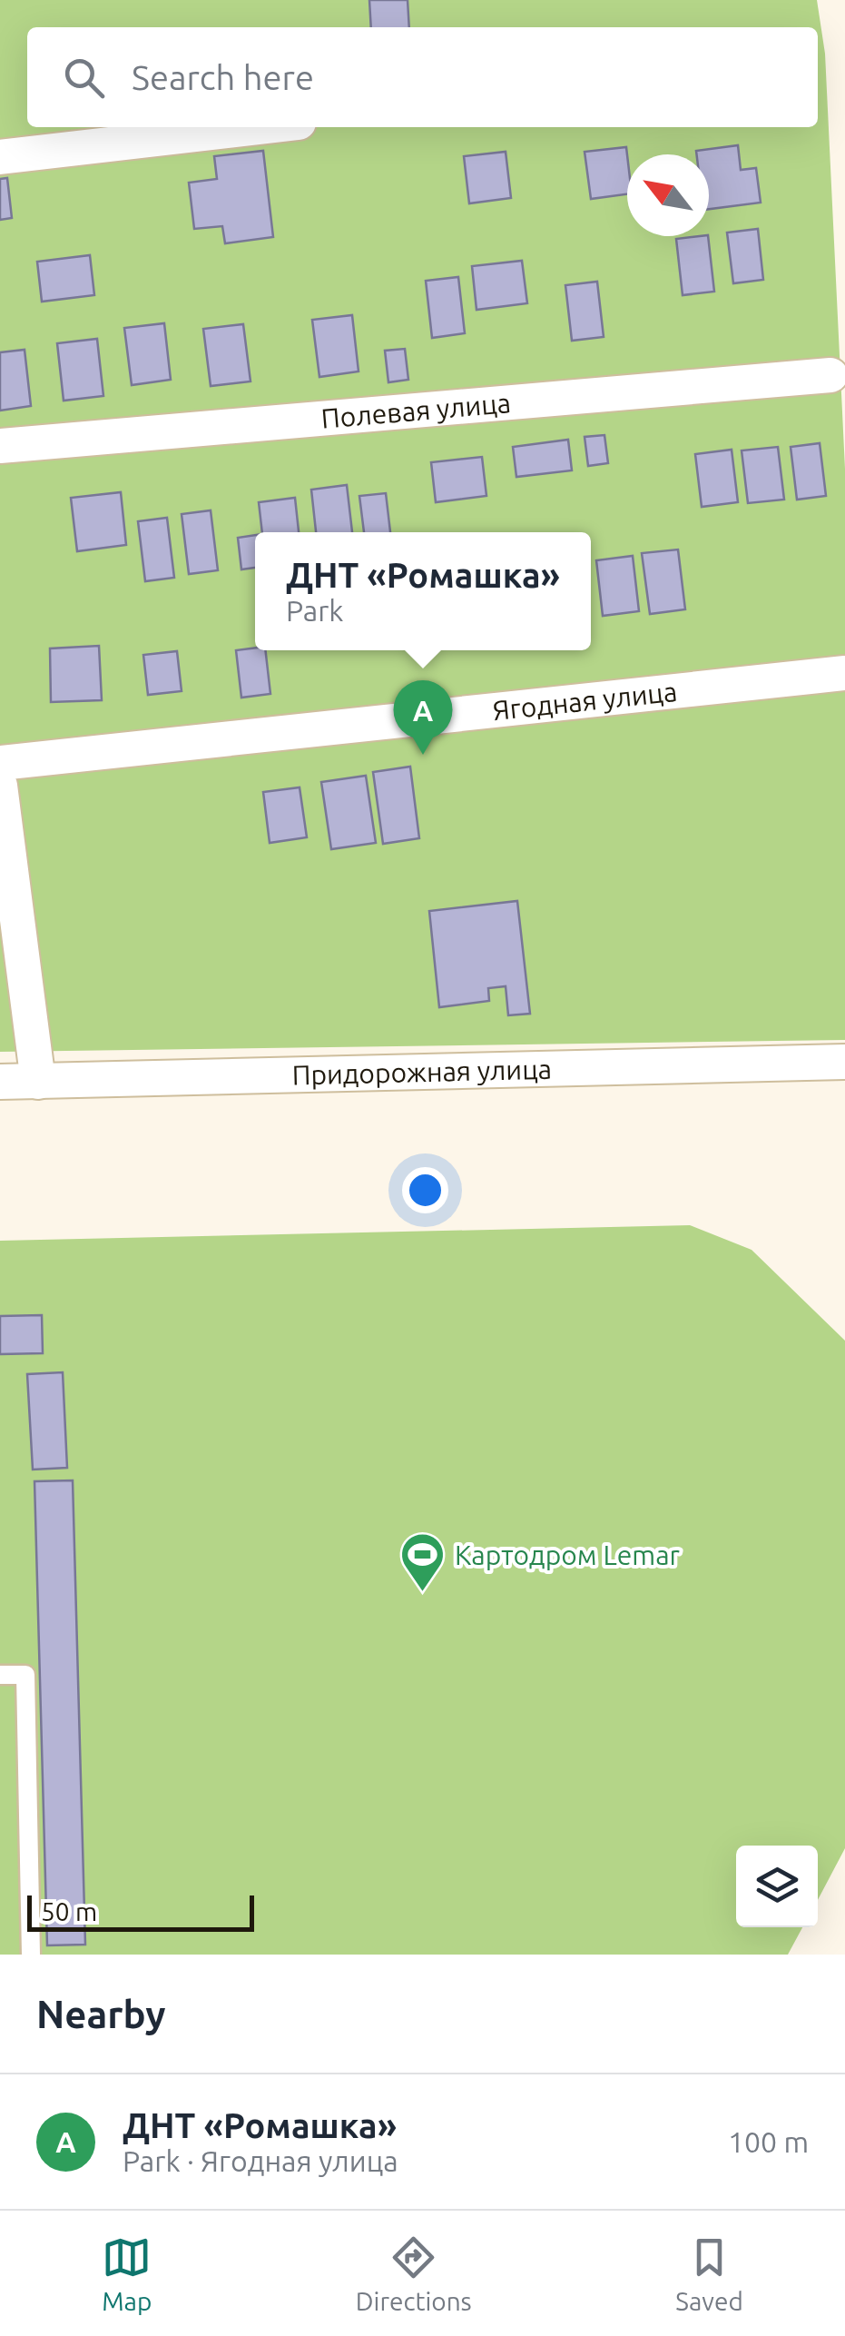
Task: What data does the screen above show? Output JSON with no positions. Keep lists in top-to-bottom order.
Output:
{
  "streets": {
    "street": ["Полевая улица", "Ягодная улица", "Придорожная улица"]
  },
  "places": {
    "sports": ["Картодром Lemar"]
  },
  "scale_bar": "50 m",
  "north": "top left",
  "page": {
    "search": "Search here",
    "popup": ["ДНТ «Ромашка»", "Park"],
    "pins": "A",
    "scale": "50 m",
    "heading": "Nearby",
    "list": [
      {
        "mark": "A",
        "name": "ДНТ «Ромашка»",
        "note": "Park · Ягодная улица",
        "value": "100 m"
      }
    ],
    "nav": ["Map", "Directions", "Saved"]
  }
}
